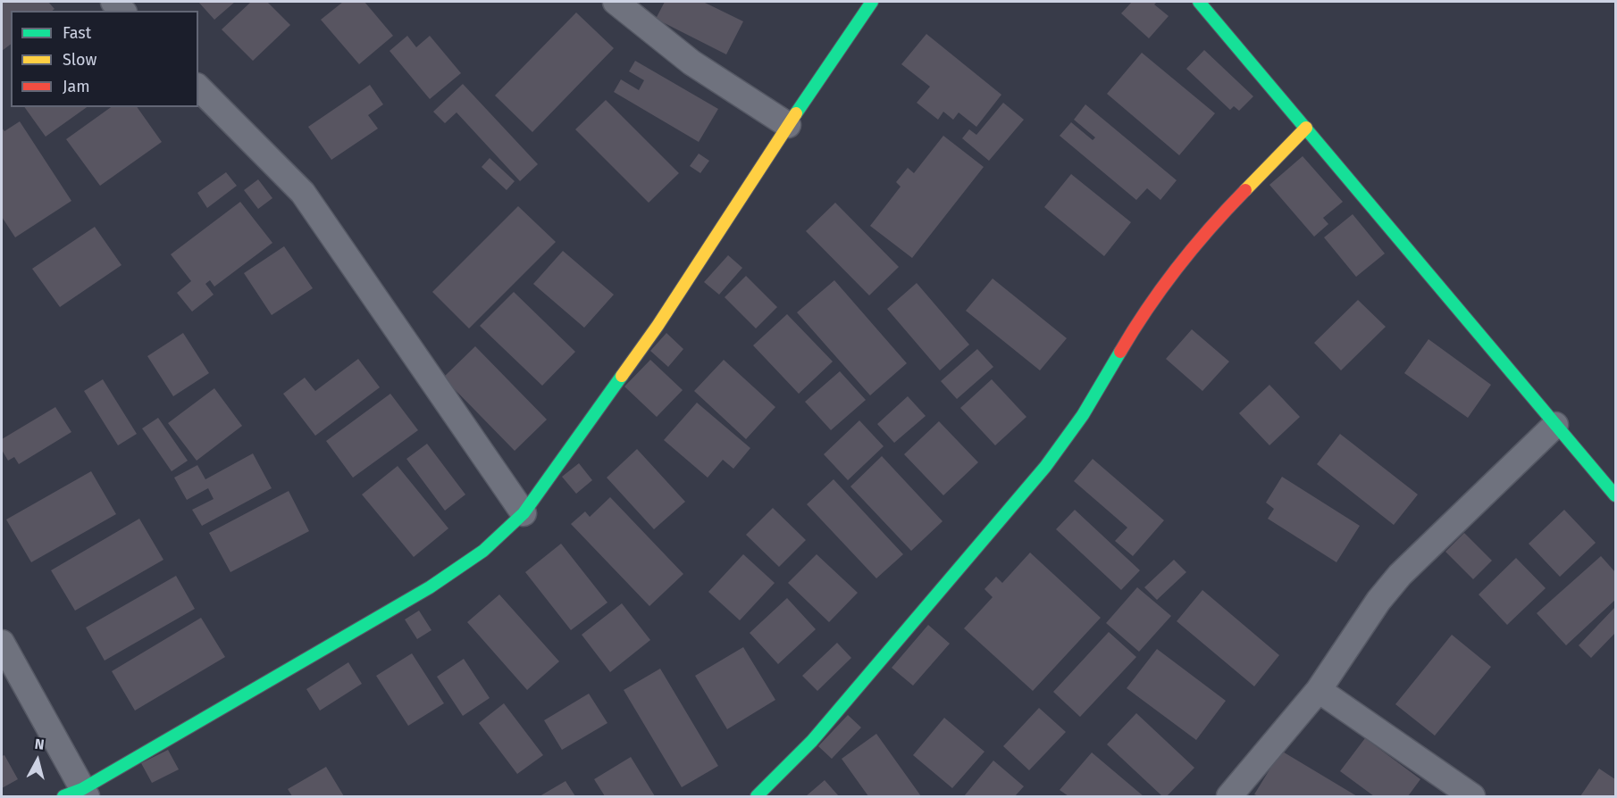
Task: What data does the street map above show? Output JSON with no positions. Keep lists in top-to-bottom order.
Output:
{
  "legend": ["Fast", "Slow", "Jam"],
  "north": "top"
}
